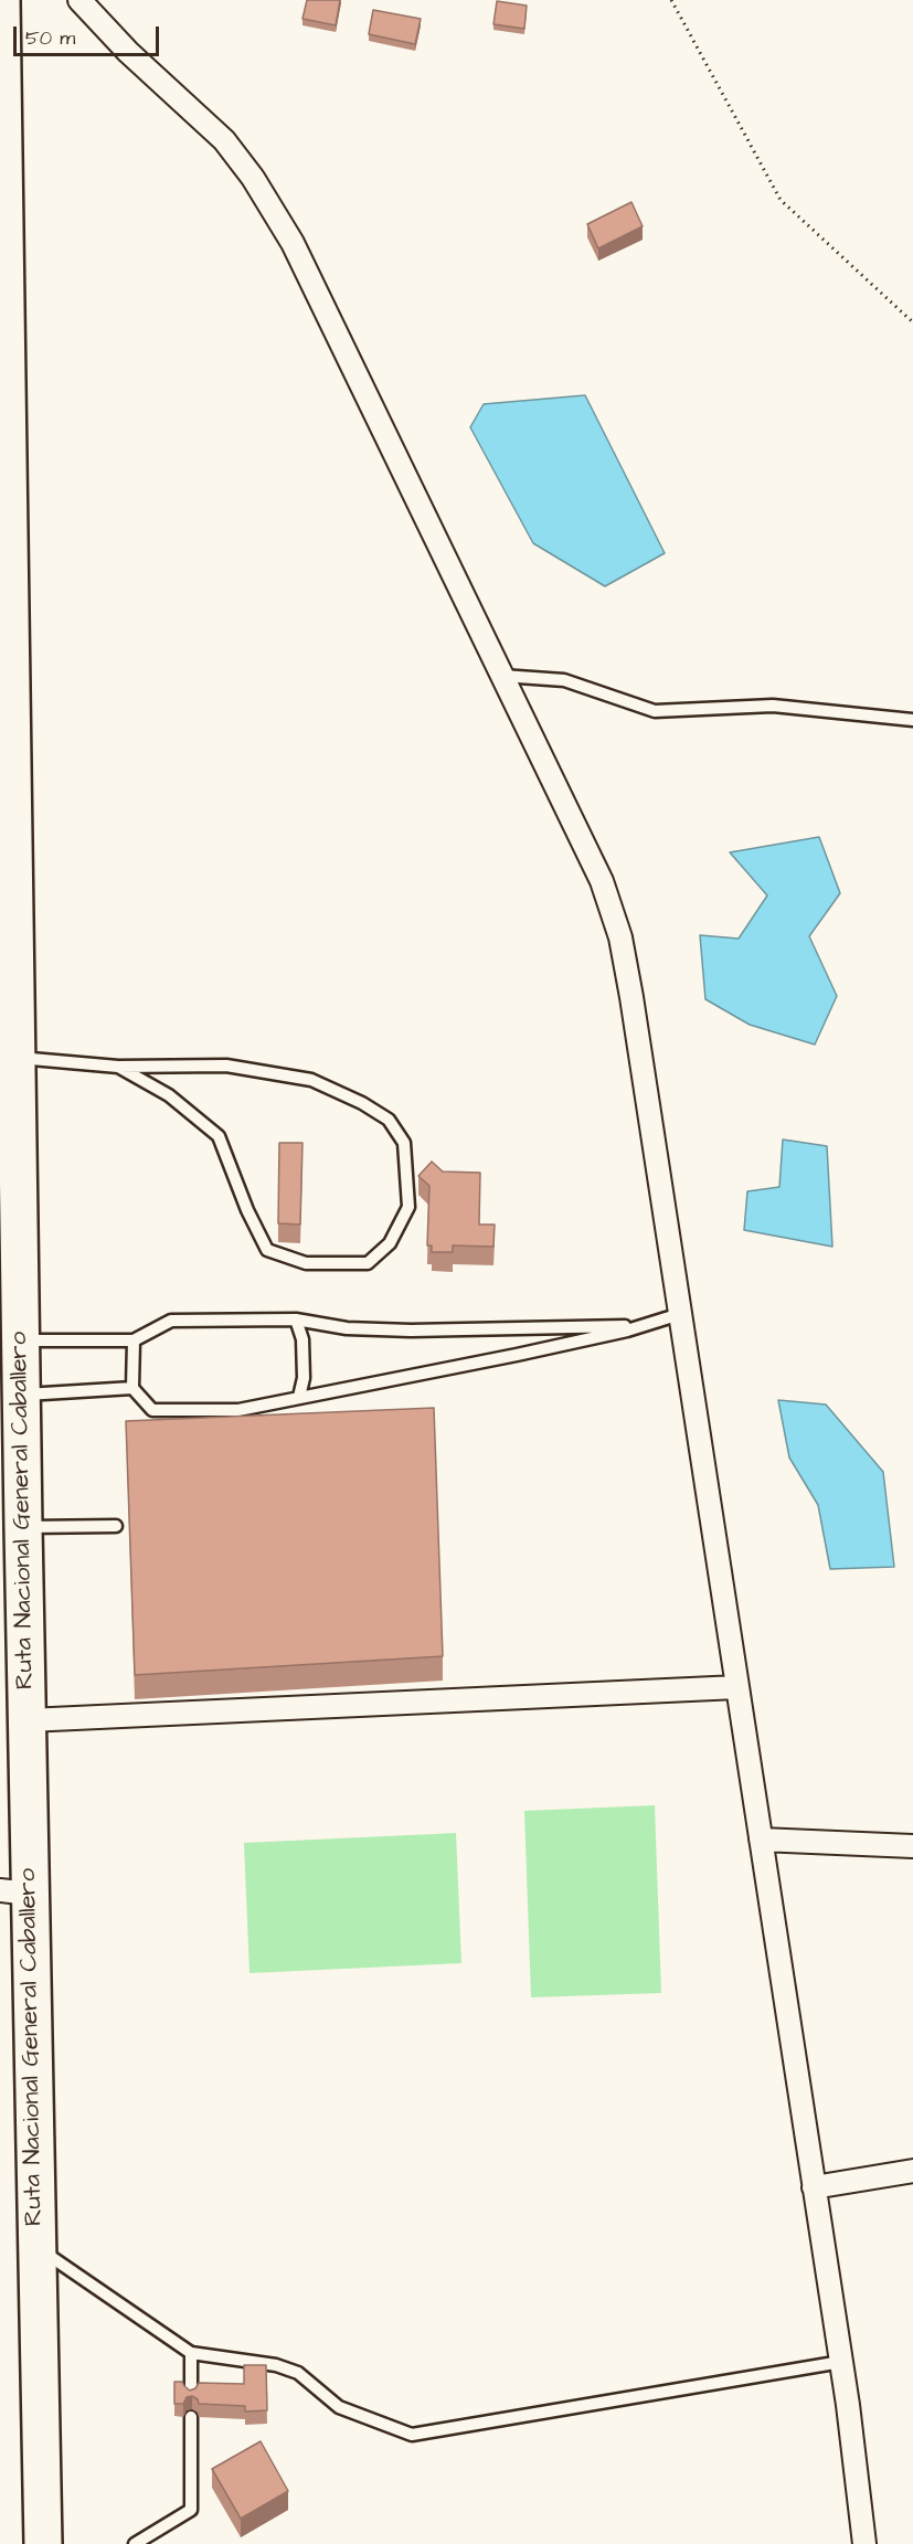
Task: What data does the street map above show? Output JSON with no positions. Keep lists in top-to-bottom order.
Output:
{
  "streets": {
    "highway": ["Ruta Nacional General Caballero"]
  },
  "scale_bar": "50 m"
}
